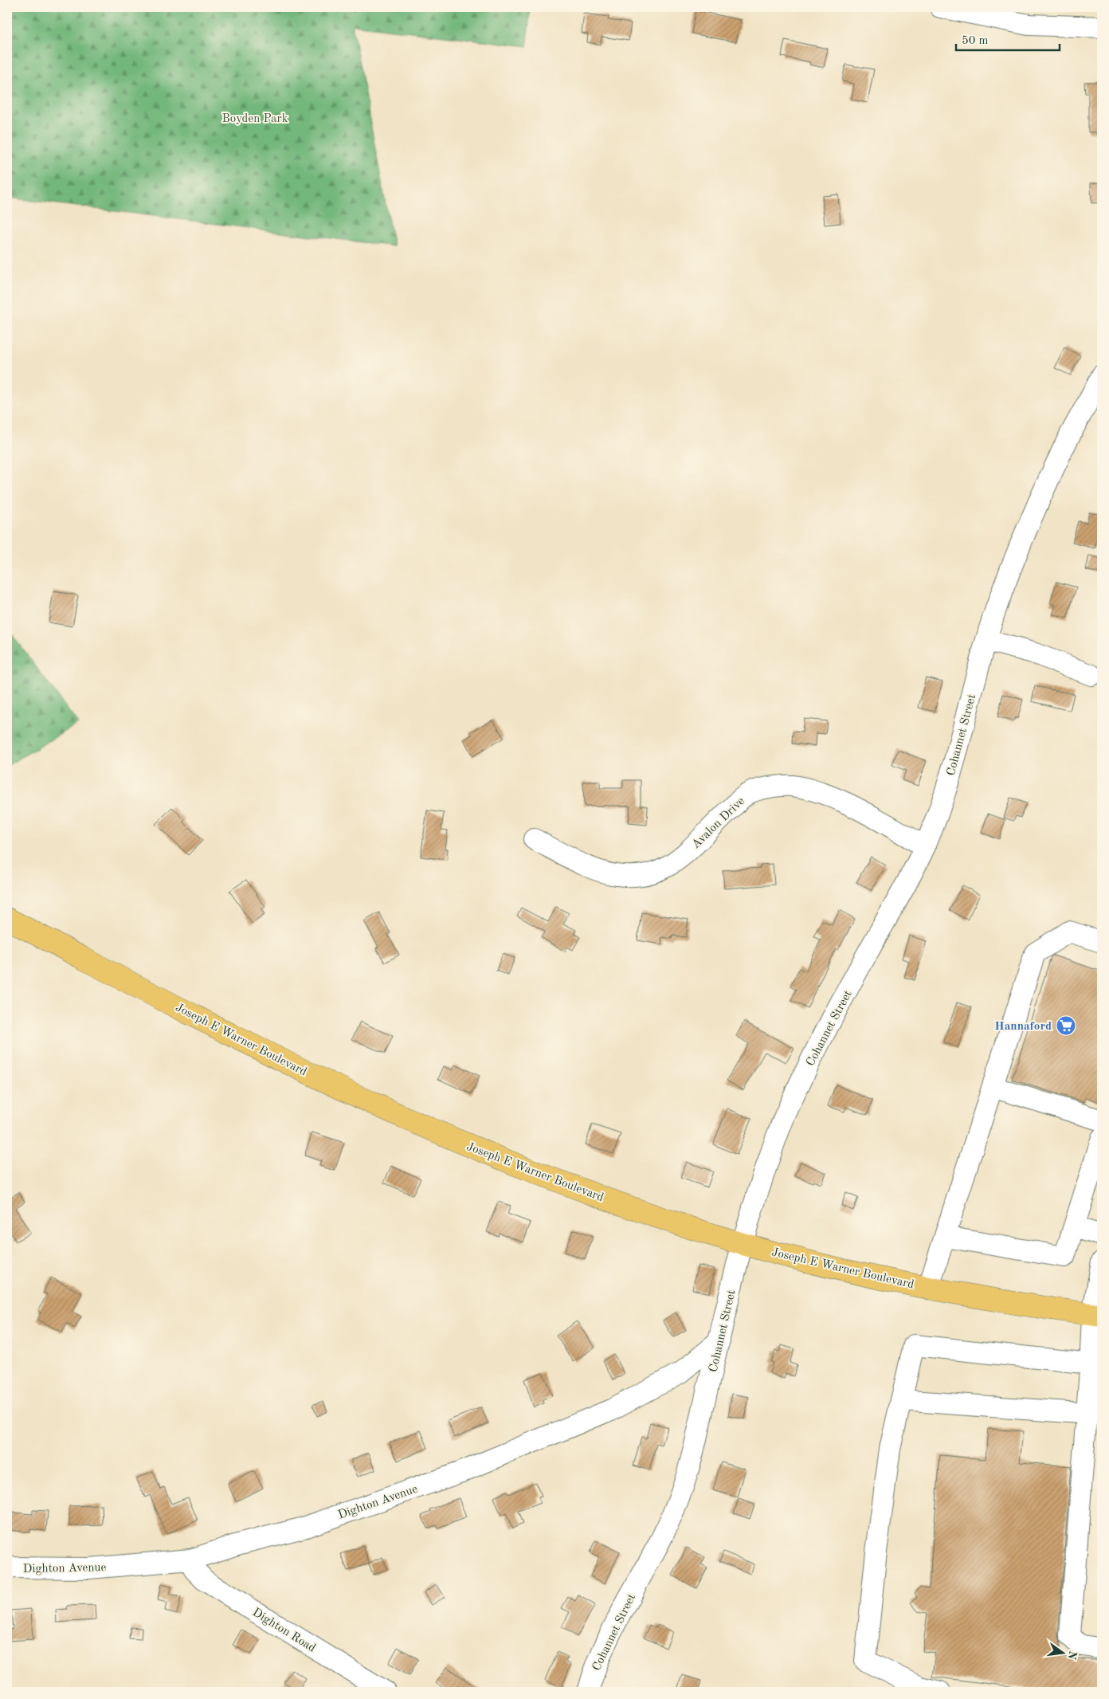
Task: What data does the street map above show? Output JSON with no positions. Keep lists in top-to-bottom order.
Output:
{
  "streets": {
    "main road": ["Joseph E Warner Boulevard"],
    "street": [
      "Cohannet Street",
      "Avalon Drive",
      "Dighton Avenue",
      "Dighton Road"
    ]
  },
  "crossings": [
    ["Cohannet Street", "Avalon Drive"],
    ["Cohannet Street", "Joseph E Warner Boulevard"],
    ["Cohannet Street", "Dighton Avenue"],
    ["Dighton Avenue", "Dighton Road"]
  ],
  "parks": ["Boyden Park"],
  "places": {
    "supermarket": ["Hannaford"]
  },
  "scale_bar": "50 m",
  "north": "right"
}
